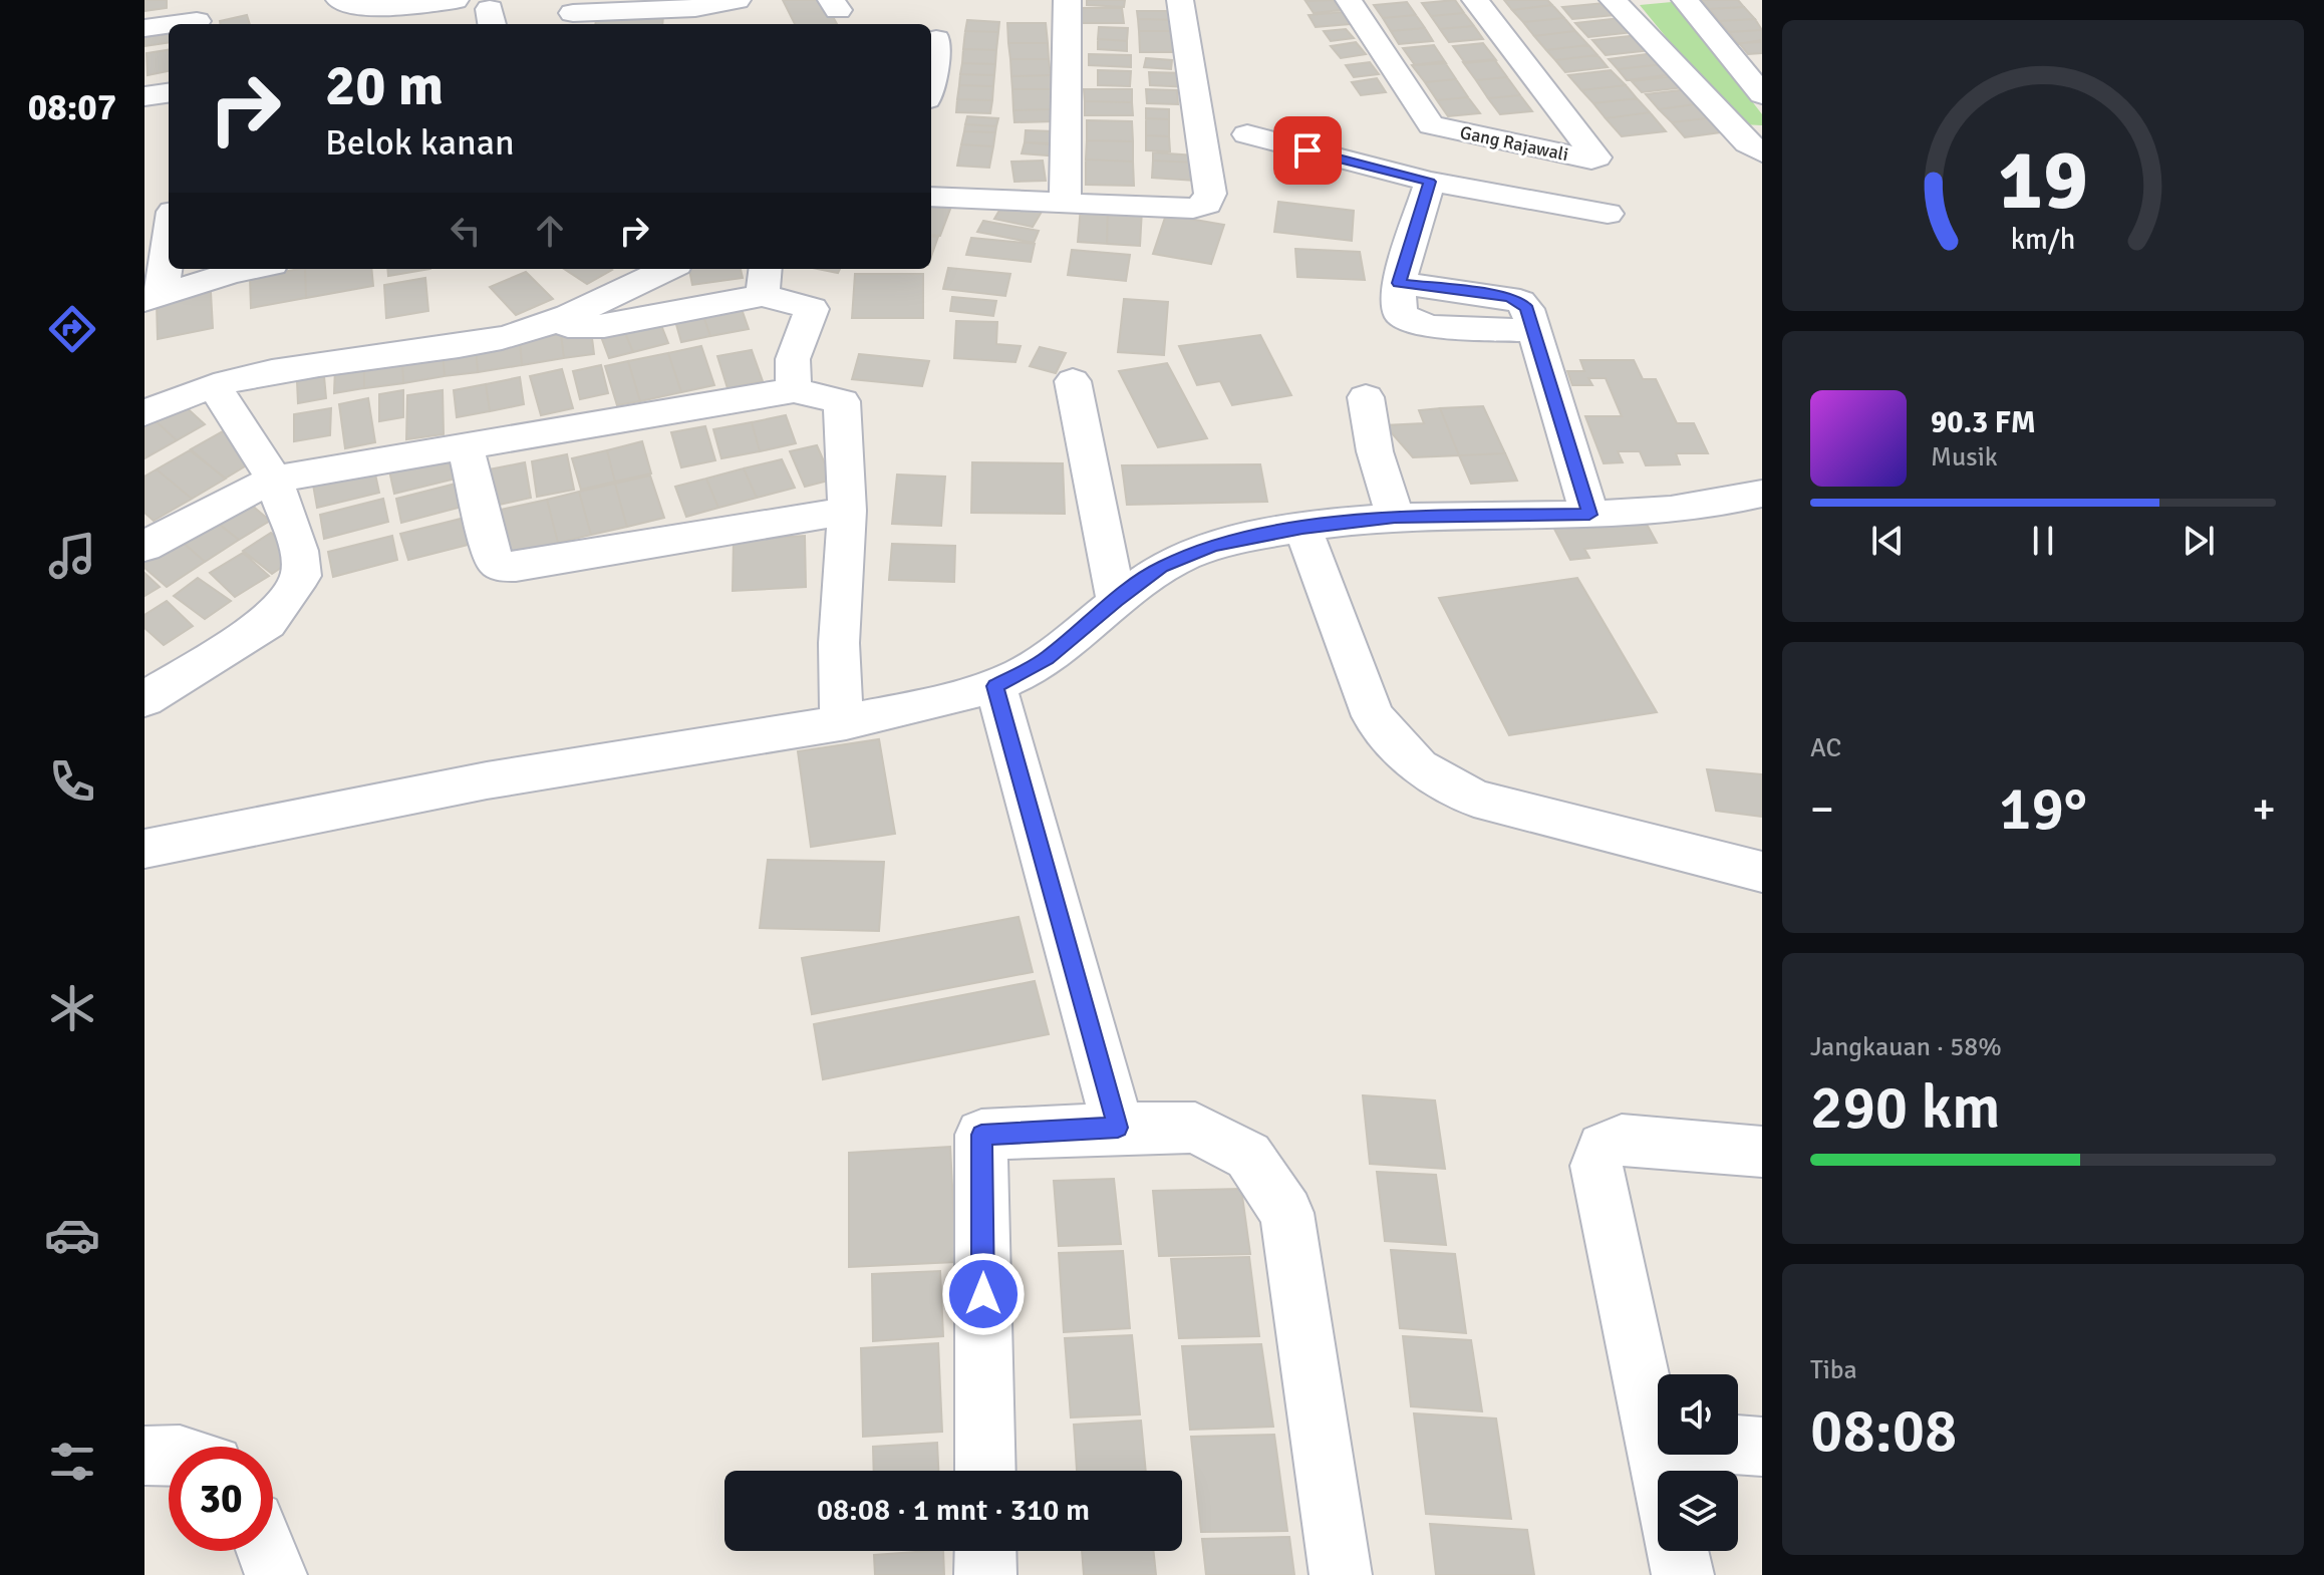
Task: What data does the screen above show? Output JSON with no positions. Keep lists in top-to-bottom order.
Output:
{
  "streets": {
    "street": ["Gang Rajawali"]
  },
  "page": {
    "tabs": "08:07",
    "turn": ["20 m", "Belok kanan"],
    "song": ["90.3 FM", "Musik"],
    "tile": [
      "AC",
      ["Jangkauan · 58%", "290 km"],
      ["Tiba", "08:08"]
    ],
    "heat": ["−", "19°", "+"],
    "limit": "30",
    "trip": "08:08 · 1 mnt · 310 m",
    "gauge": ["19", "km/h"]
  }
}
